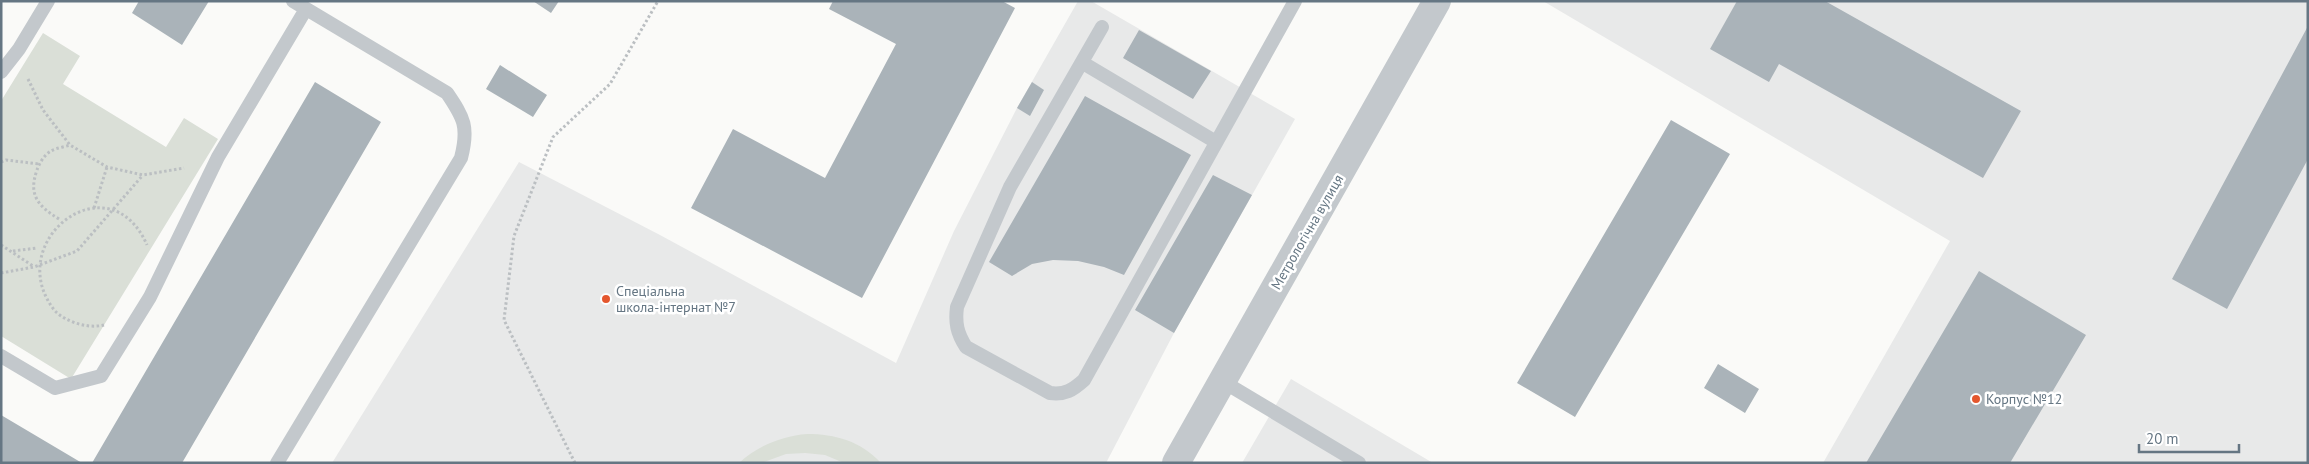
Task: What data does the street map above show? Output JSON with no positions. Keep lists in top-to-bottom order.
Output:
{
  "streets": {
    "street": ["Метрологічна вулиця"]
  },
  "places": ["Спеціальна школа-інтернат №7", "Корпус №12"],
  "scale_bar": "20 m"
}
